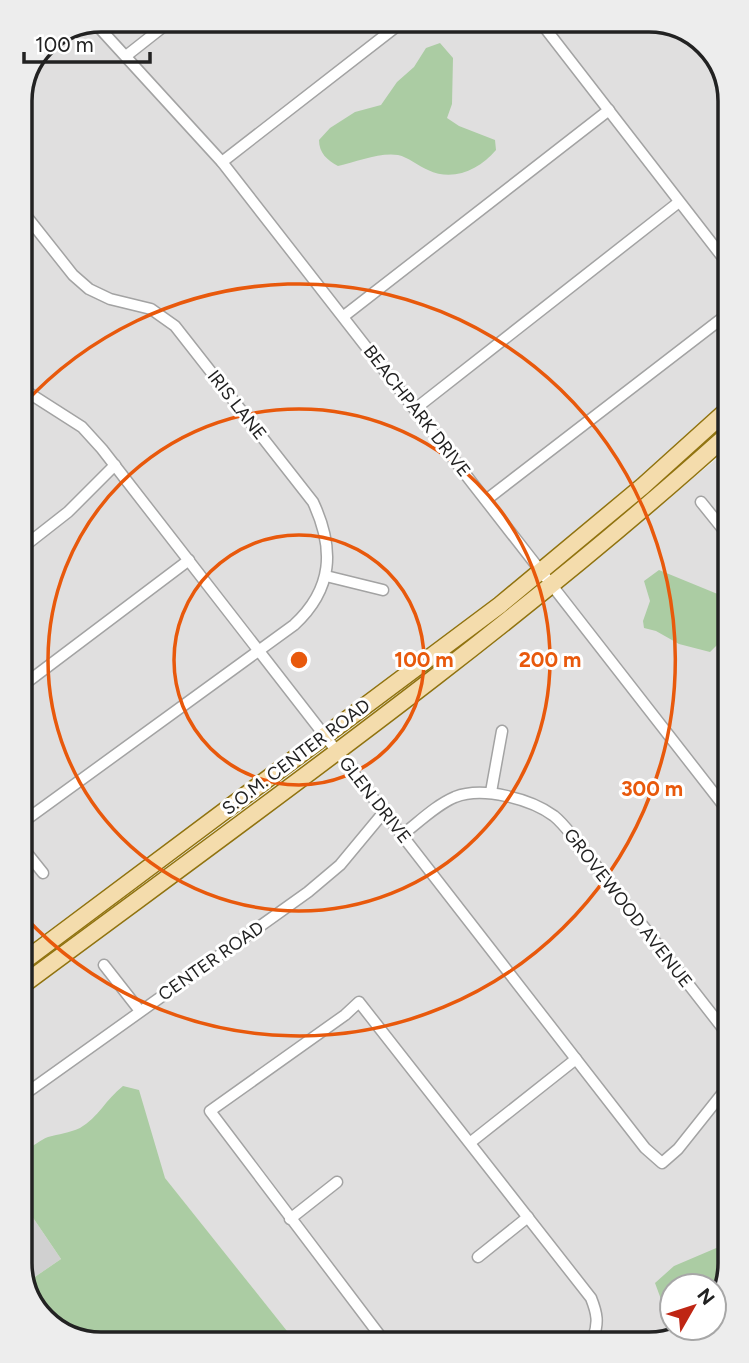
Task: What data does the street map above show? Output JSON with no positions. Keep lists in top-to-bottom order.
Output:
{
  "streets": {
    "main road": ["S.O.M. CENTER ROAD"],
    "street": [
      "IRIS LANE",
      "BEACHPARK DRIVE",
      "GLEN DRIVE",
      "GROVEWOOD AVENUE",
      "CENTER ROAD"
    ]
  },
  "crossings": [
    ["IRIS LANE", "GLEN DRIVE"],
    ["BEACHPARK DRIVE", "S.O.M. CENTER ROAD"],
    ["S.O.M. CENTER ROAD", "GLEN DRIVE"],
    ["GLEN DRIVE", "GROVEWOOD AVENUE"],
    ["GLEN DRIVE", "CENTER ROAD"]
  ],
  "scale_bar": "100 m",
  "north": "top right",
  "rings": ["100 m", "200 m", "300 m"]
}
